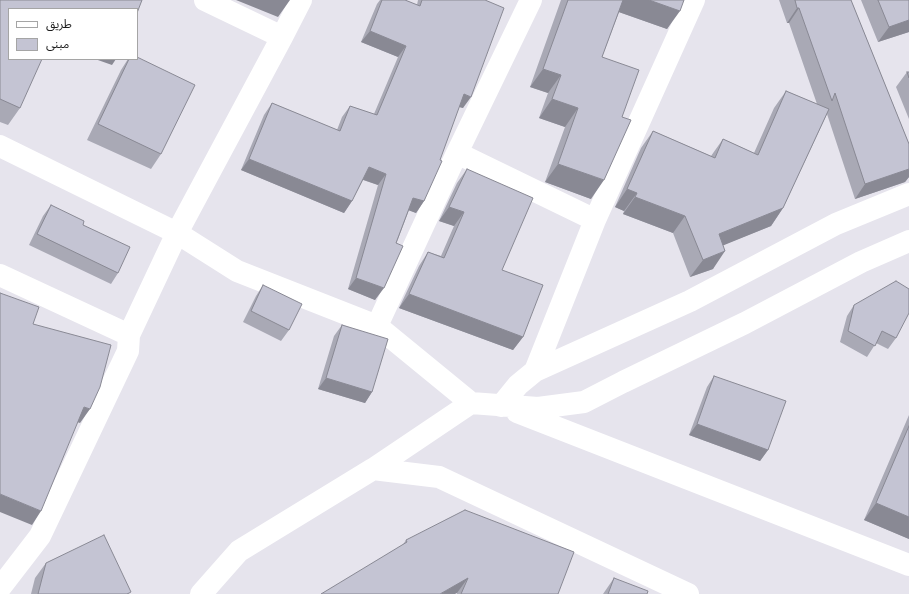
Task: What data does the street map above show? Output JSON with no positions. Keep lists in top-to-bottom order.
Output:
{
  "legend": ["طريق", "مبنى"]
}
